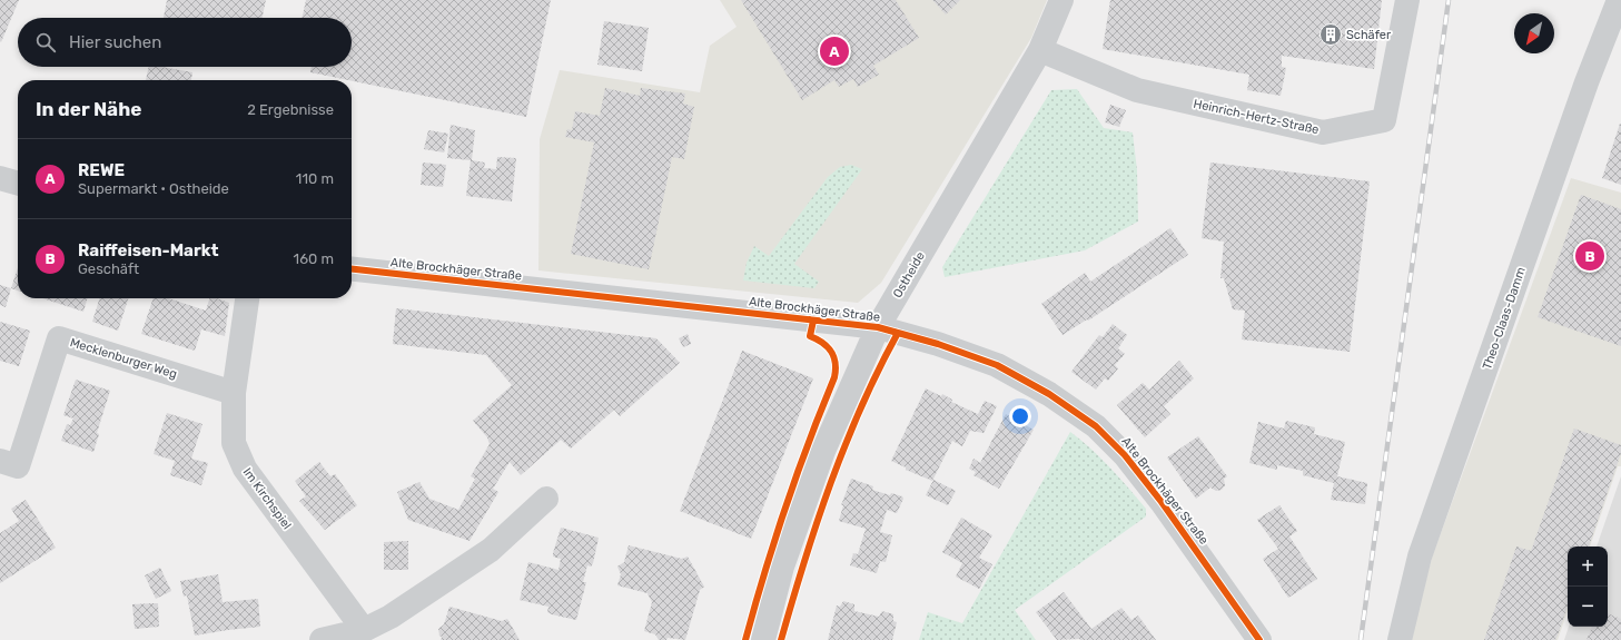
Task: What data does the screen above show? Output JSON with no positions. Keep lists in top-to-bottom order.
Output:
{
  "streets": {
    "street": [
      "Heinrich-Hertz-Straße",
      "Alte Brockhäger Straße",
      "Ostheide",
      "Theo-Claas-Damm",
      "Mecklenburger Weg",
      "Im Kirchspiel"
    ]
  },
  "crossings": [
    ["Heinrich-Hertz-Straße", "Ostheide"],
    ["Alte Brockhäger Straße", "Ostheide"],
    ["Mecklenburger Weg", "Im Kirchspiel"]
  ],
  "places": {
    "building": ["Schäfer"]
  },
  "north": "bottom left",
  "page": {
    "search": "Hier suchen",
    "pins": ["A", "B"],
    "heading": ["In der Nähe", "2 Ergebnisse"],
    "list": [
      {
        "mark": "A",
        "name": "REWE",
        "note": "Supermarkt · Ostheide",
        "value": "110 m"
      },
      {
        "mark": "B",
        "name": "Raiffeisen-Markt",
        "note": "Geschäft",
        "value": "160 m"
      }
    ],
    "map_buttons": ["+", "−"]
  }
}
